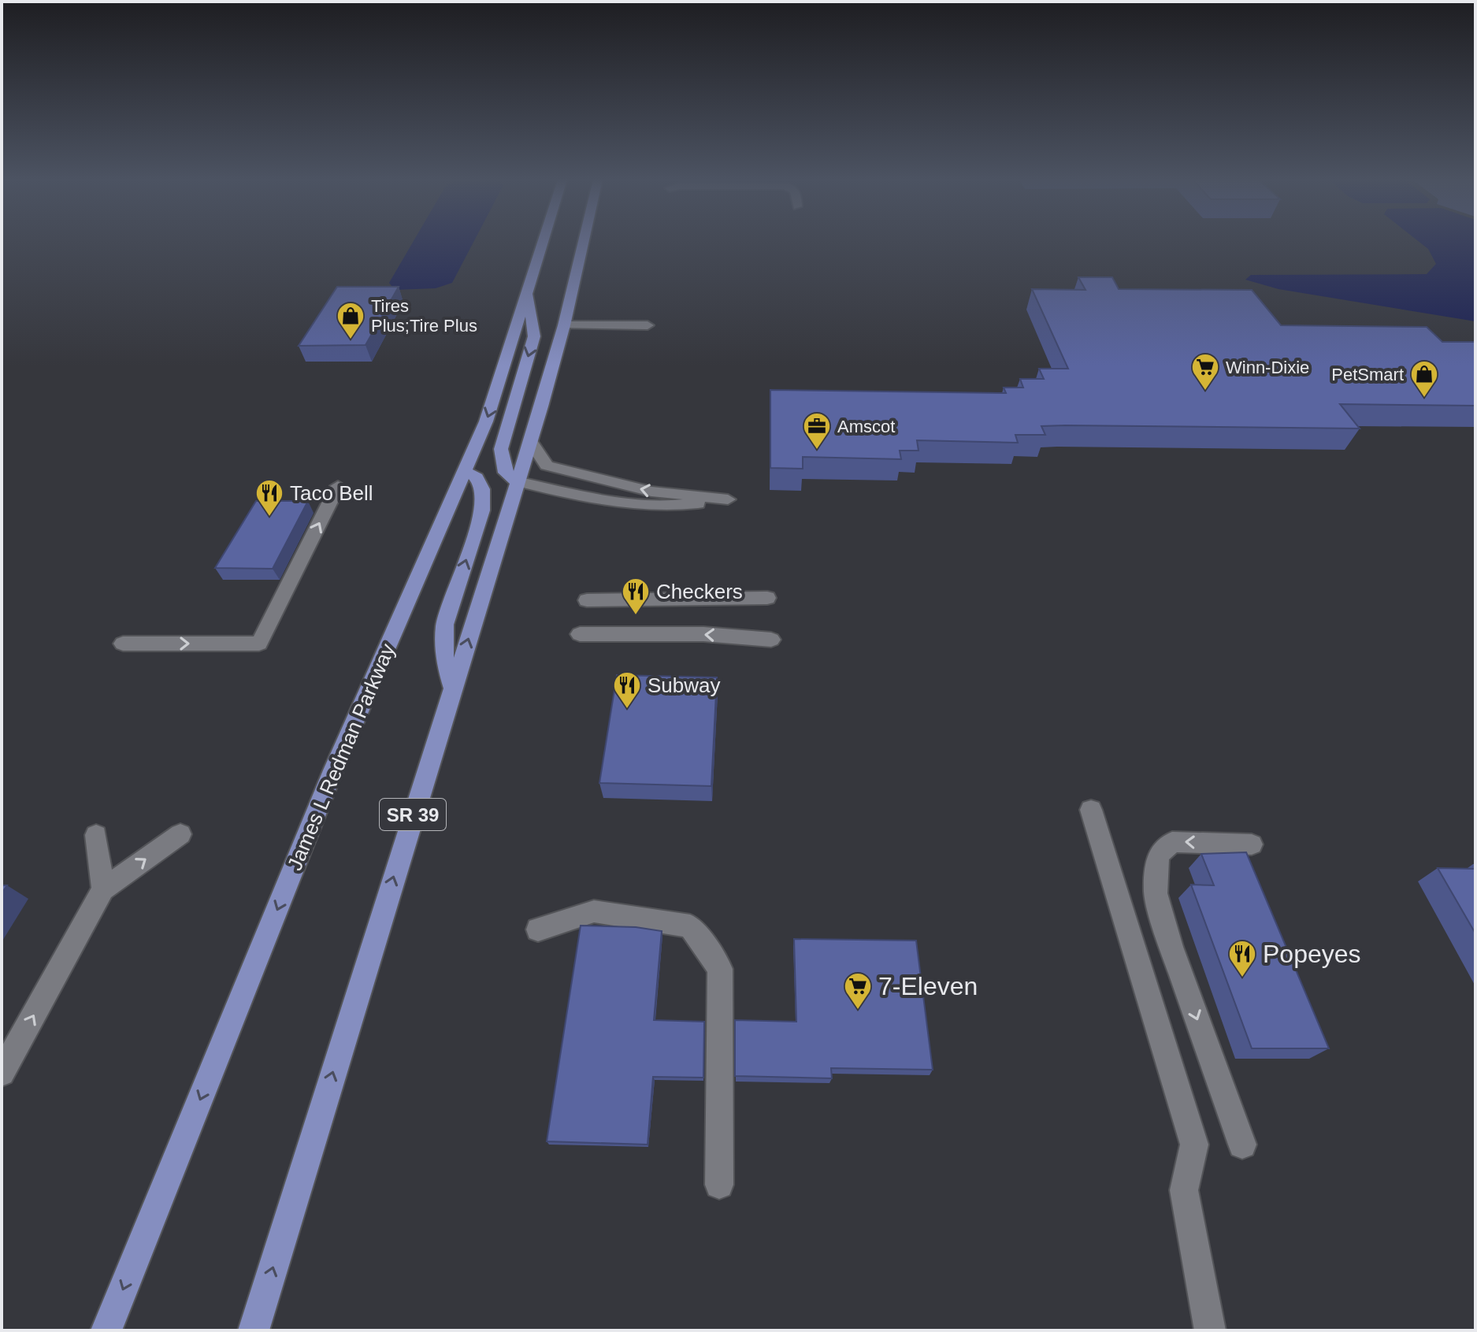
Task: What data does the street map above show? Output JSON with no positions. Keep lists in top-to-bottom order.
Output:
{
  "streets": {
    "main road": ["James L Redman Parkway", "SR 39"]
  },
  "places": {
    "shop": ["Tires Plus;Tire Plus", "PetSmart"],
    "supermarket": ["Winn-Dixie", "7-Eleven"],
    "office": ["Amscot"],
    "restaurant": [
      "Taco Bell",
      "Checkers",
      "Subway",
      "Popeyes"
    ]
  }
}
